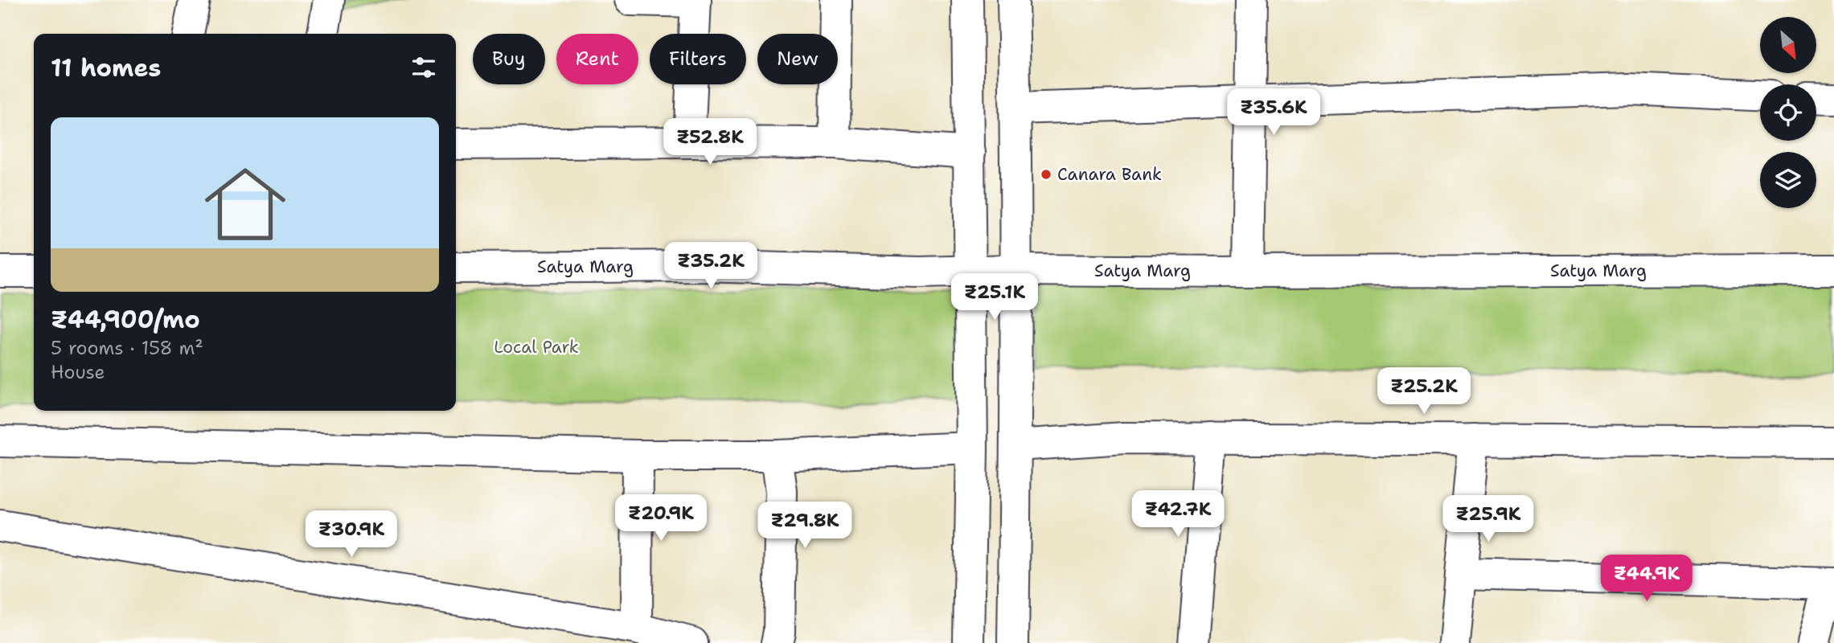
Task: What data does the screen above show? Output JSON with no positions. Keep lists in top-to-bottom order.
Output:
{
  "streets": {
    "street": ["Satya Marg"]
  },
  "parks": ["Local Park"],
  "places": ["Canara Bank"],
  "north": "bottom right",
  "page": {
    "chip": [
      "Buy",
      "Rent",
      "Filters",
      "New"
    ],
    "heading": "11 homes",
    "price": [
      "₹35.6K",
      "₹52.8K",
      "₹35.2K",
      "₹25.1K",
      "₹25.2K",
      "₹42.7K",
      "₹20.9K",
      "₹25.9K",
      "₹29.8K",
      "₹30.9K",
      "₹44.9K"
    ],
    "list": [
      {
        "name": "₹44,900/mo",
        "note": "5 rooms · 158 m² · House"
      }
    ]
  }
}
